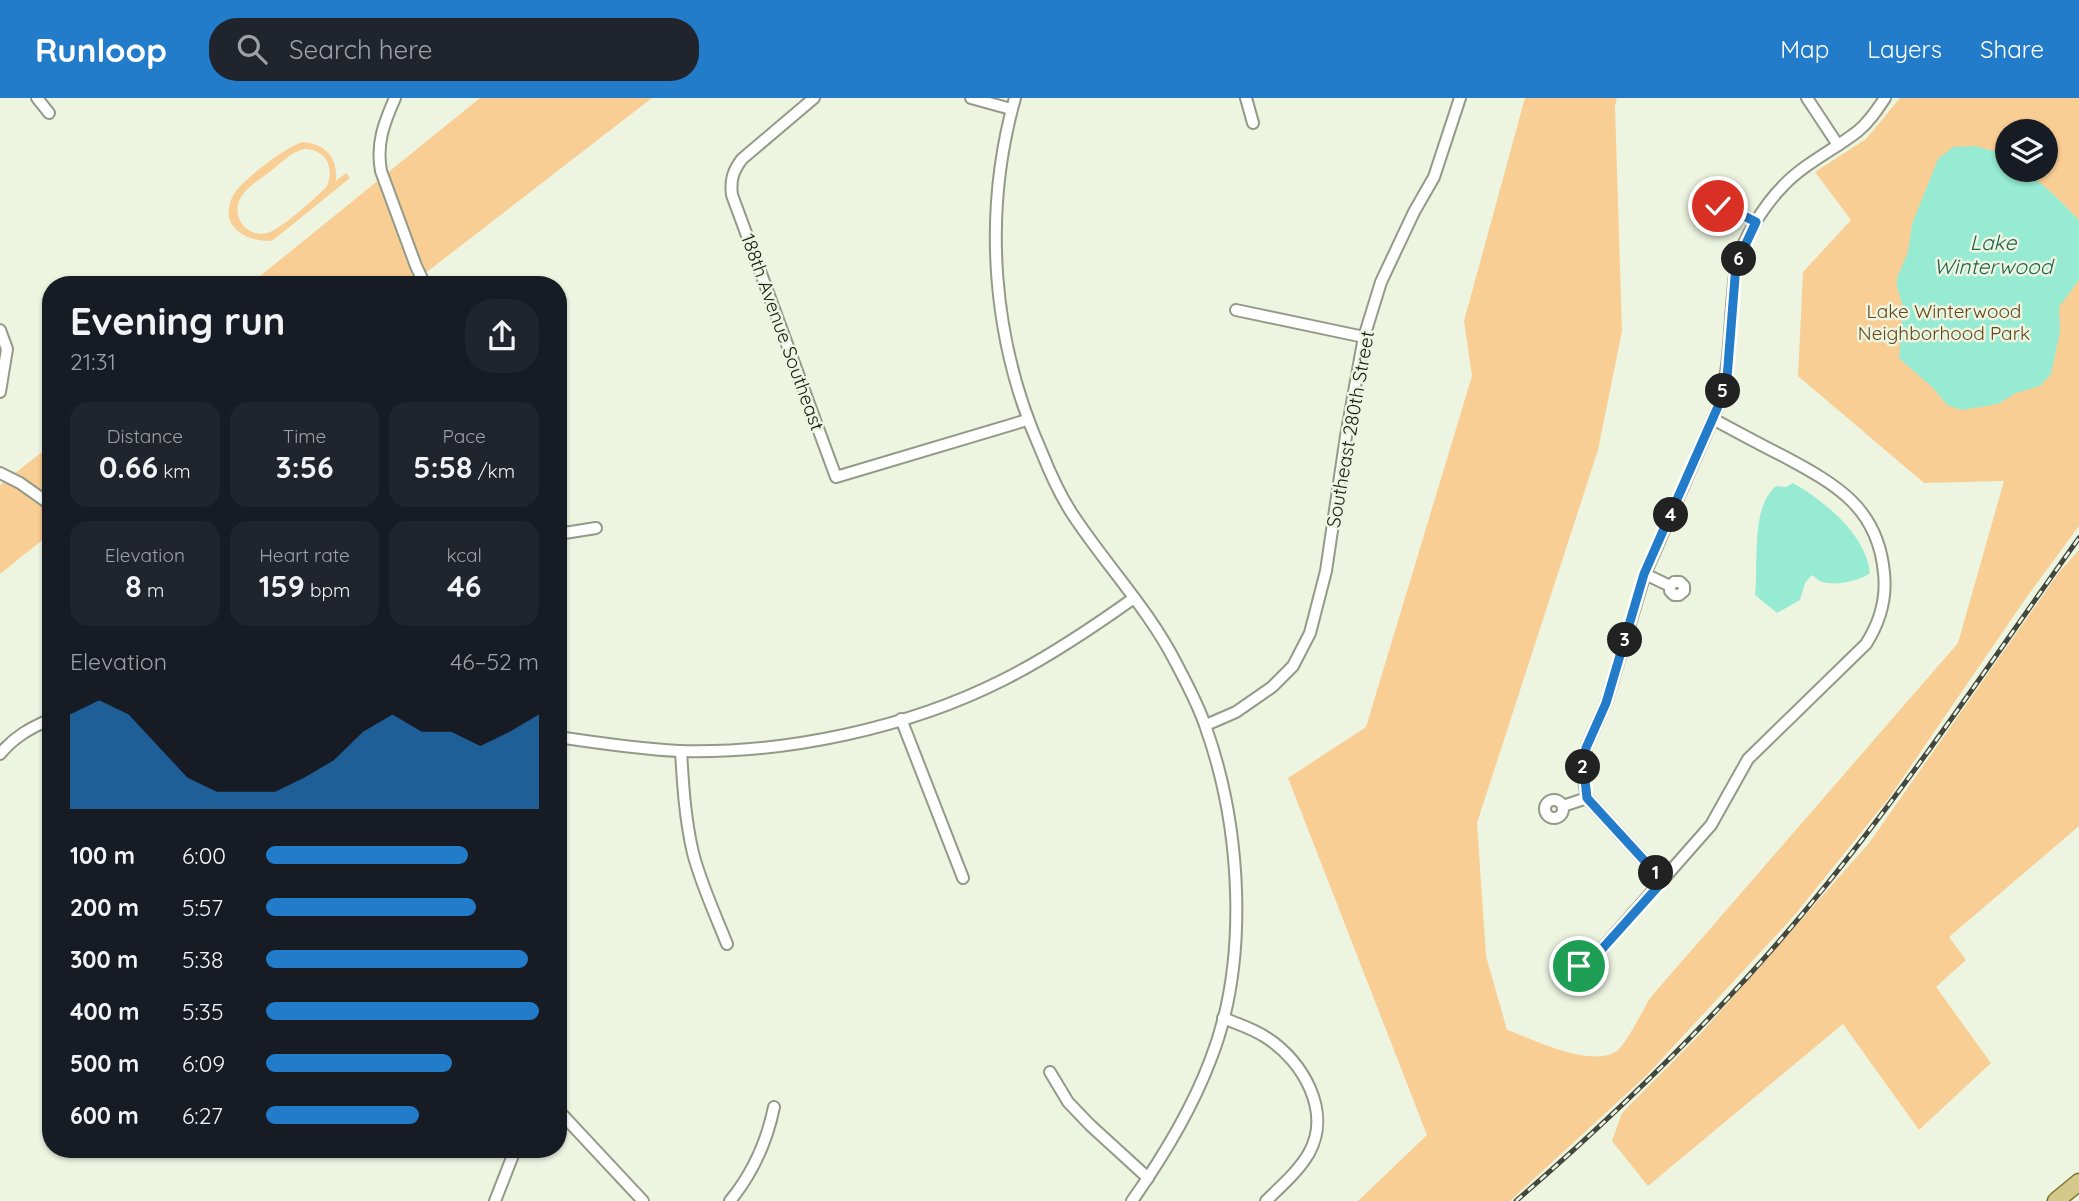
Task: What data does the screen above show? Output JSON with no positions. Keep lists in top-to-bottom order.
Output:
{
  "streets": {
    "street": ["188th Avenue Southeast", "Southeast 280th Street"]
  },
  "water": ["Lake Winterwood"],
  "parks": ["Lake Winterwood Neighborhood Park"],
  "page": {
    "header": "Runloop",
    "search": "Search here",
    "nav": ["Map", "Layers", "Share"],
    "pins": [
      "6",
      "5",
      "4",
      "3",
      "2",
      "1"
    ],
    "heading": ["Evening run", "21:31"],
    "stats": [
      ["Distance", "0.66 km"],
      ["Time", "3:56"],
      ["Pace", "5:58 /km"],
      ["Elevation", "8 m"],
      ["Heart rate", "159 bpm"],
      ["kcal", "46"]
    ],
    "chart": ["Elevation", "46–52 m"],
    "list": [
      {
        "name": "100 m",
        "note": "6:00"
      },
      {
        "name": "200 m",
        "note": "5:57"
      },
      {
        "name": "300 m",
        "note": "5:38"
      },
      {
        "name": "400 m",
        "note": "5:35"
      },
      {
        "name": "500 m",
        "note": "6:09"
      },
      {
        "name": "600 m",
        "note": "6:27"
      }
    ]
  }
}
